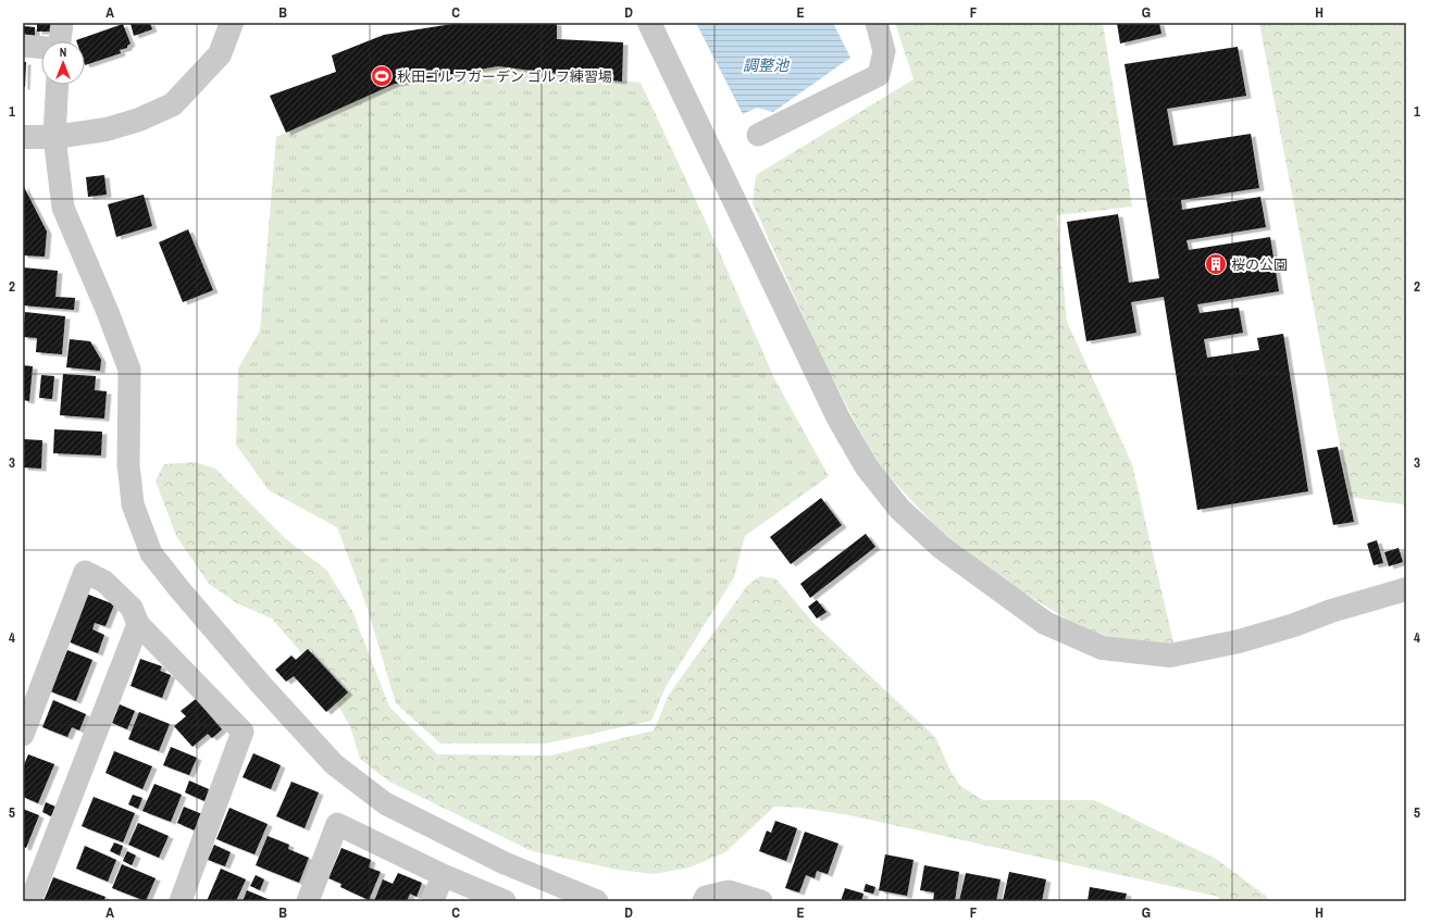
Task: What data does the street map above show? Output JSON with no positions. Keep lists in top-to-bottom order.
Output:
{
  "water": ["調整池"],
  "places": {
    "sports": ["秋田ゴルフガーデン ゴルフ練習場"],
    "building": ["桜の公園"]
  },
  "north": "top",
  "grid": {
    "columns": [
      "A",
      "B",
      "C",
      "D",
      "E",
      "F",
      "G",
      "H"
    ],
    "rows": [
      "1",
      "2",
      "3",
      "4",
      "5"
    ]
  }
}
